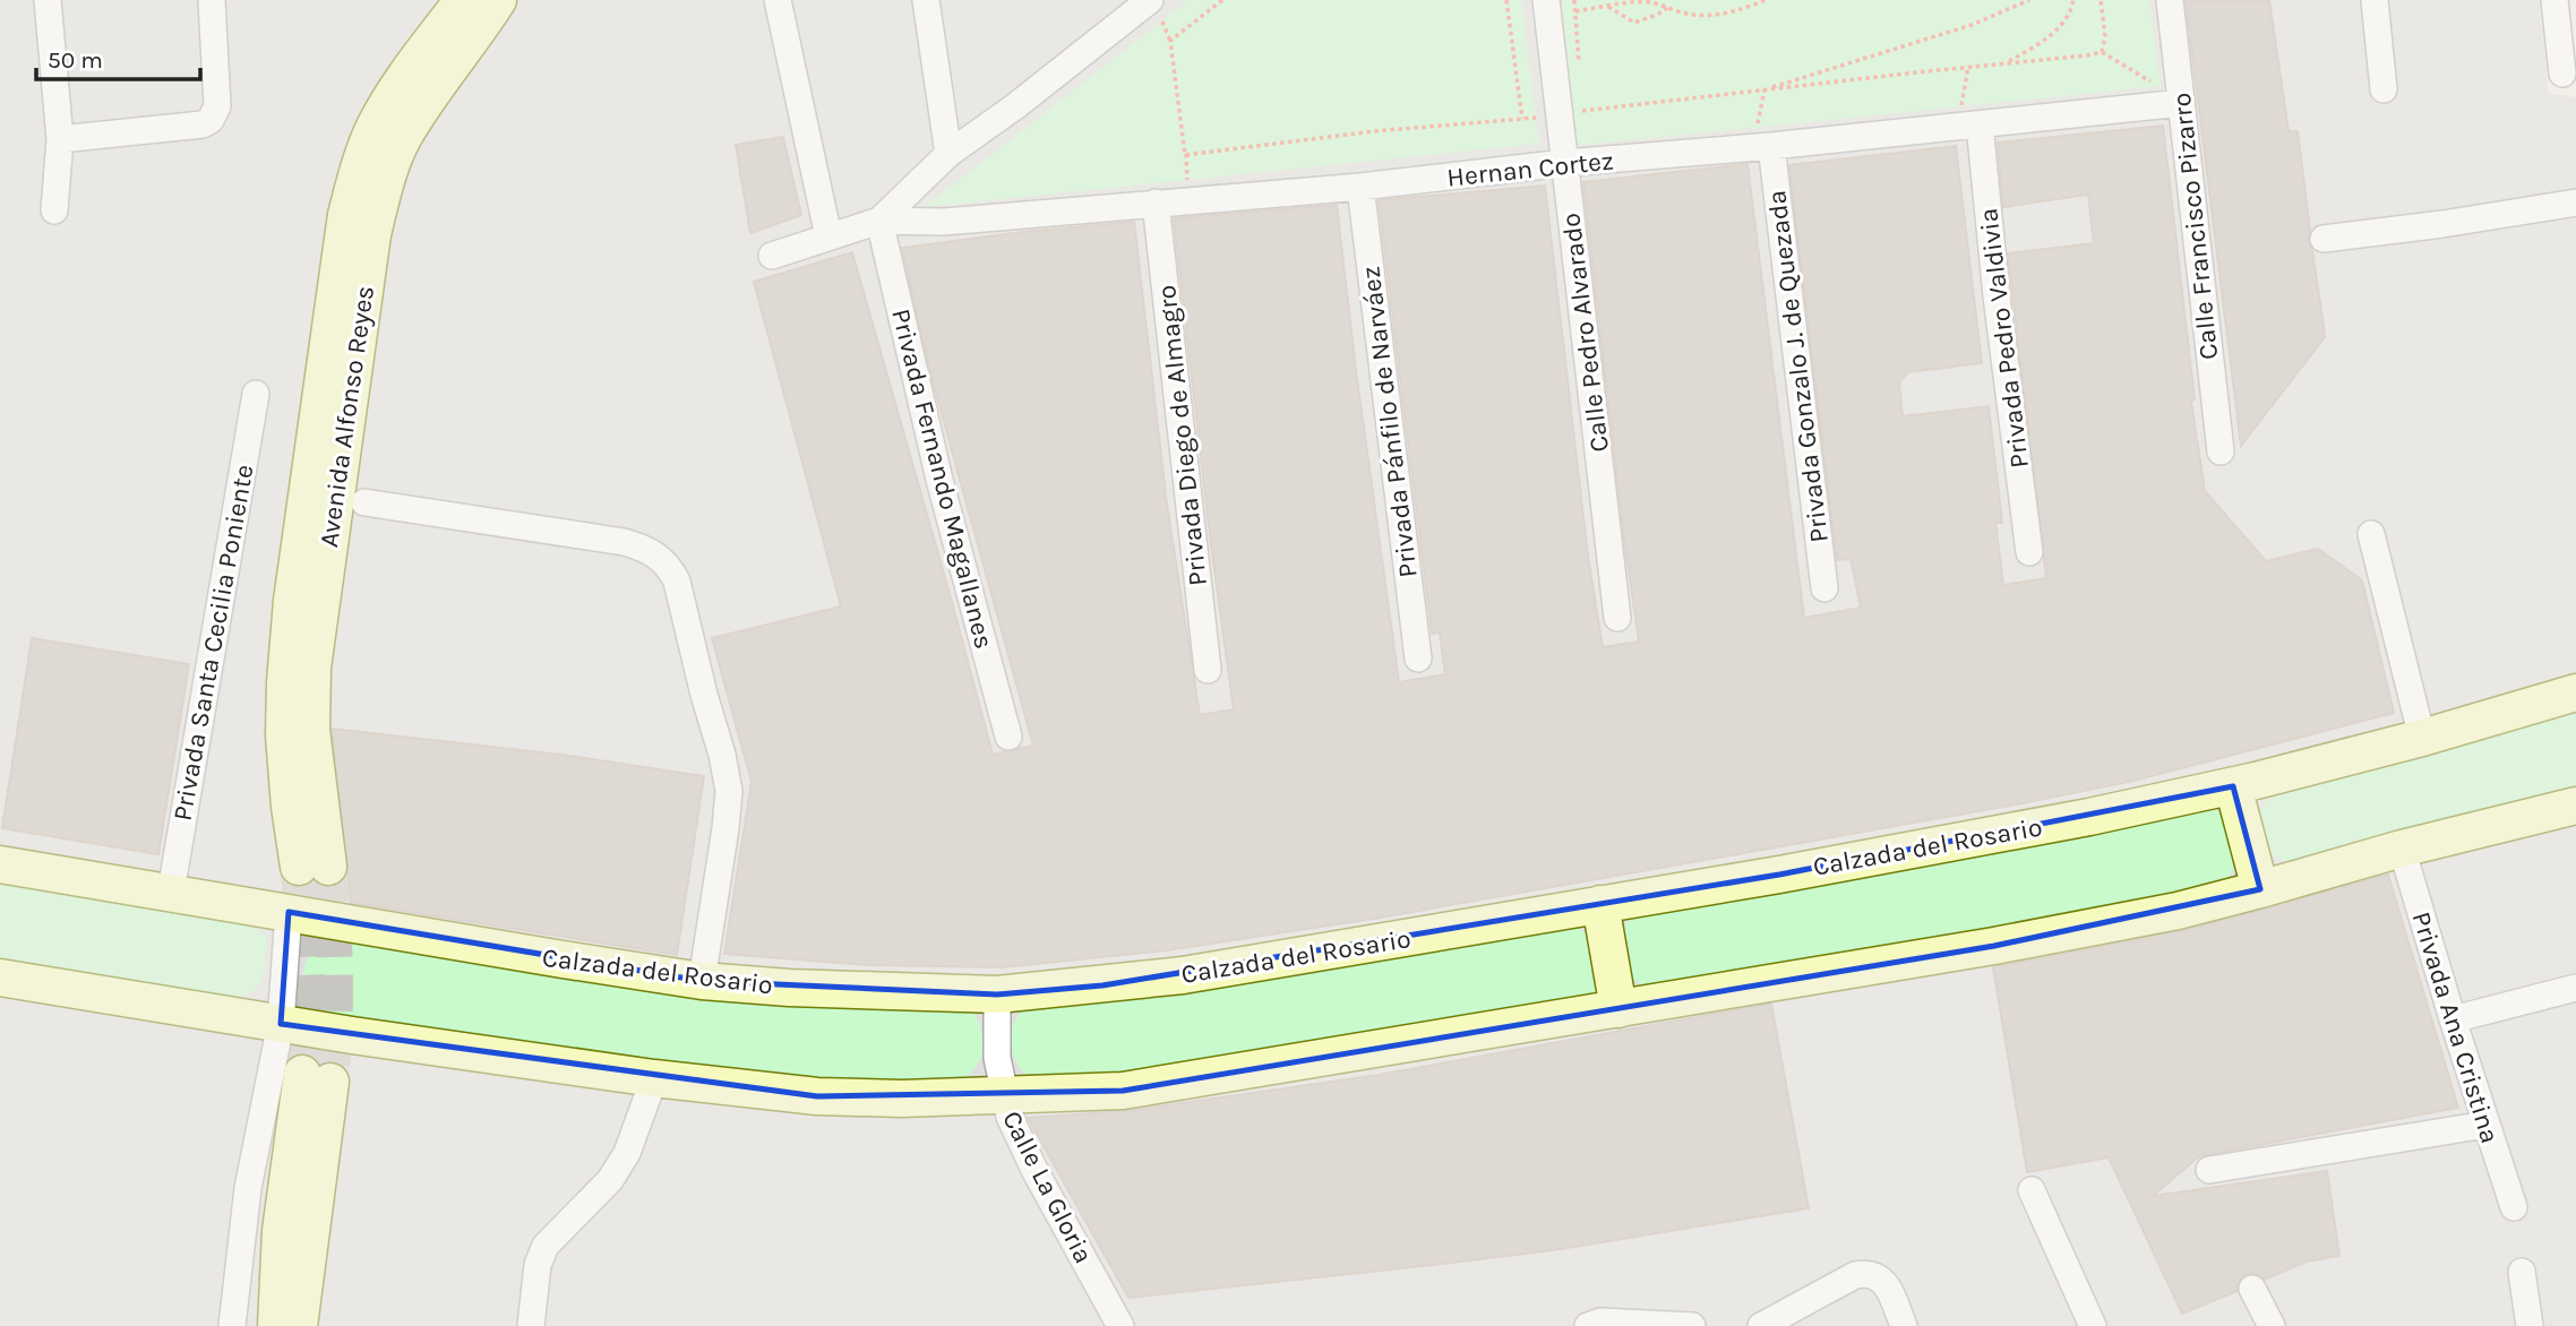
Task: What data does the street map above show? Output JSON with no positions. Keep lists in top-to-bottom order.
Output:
{
  "streets": {
    "street": [
      "Hernan Cortez",
      "Calle Francisco Pizarro",
      "Calle Pedro Alvarado",
      "Privada Pedro Valdivia",
      "Privada Gonzalo J. de Quezada",
      "Avenida Alfonso Reyes",
      "Privada Pánfilo de Narváez",
      "Privada Diego de Almagro",
      "Privada Fernando Magallanes",
      "Privada Santa Cecilia Poniente",
      "Calzada del Rosario",
      "Privada Ana Cristina",
      "Calle La Gloria"
    ]
  },
  "crossings": [
    ["Hernan Cortez", "Calle Francisco Pizarro"],
    ["Hernan Cortez", "Calle Pedro Alvarado"],
    ["Hernan Cortez", "Privada Pedro Valdivia"],
    ["Hernan Cortez", "Privada Gonzalo J. de Quezada"],
    ["Hernan Cortez", "Privada Pánfilo de Narváez"],
    ["Hernan Cortez", "Privada Diego de Almagro"],
    ["Hernan Cortez", "Privada Fernando Magallanes"],
    ["Privada Santa Cecilia Poniente", "Calzada del Rosario"],
    ["Calzada del Rosario", "Calle La Gloria"]
  ],
  "scale_bar": "50 m"
}
